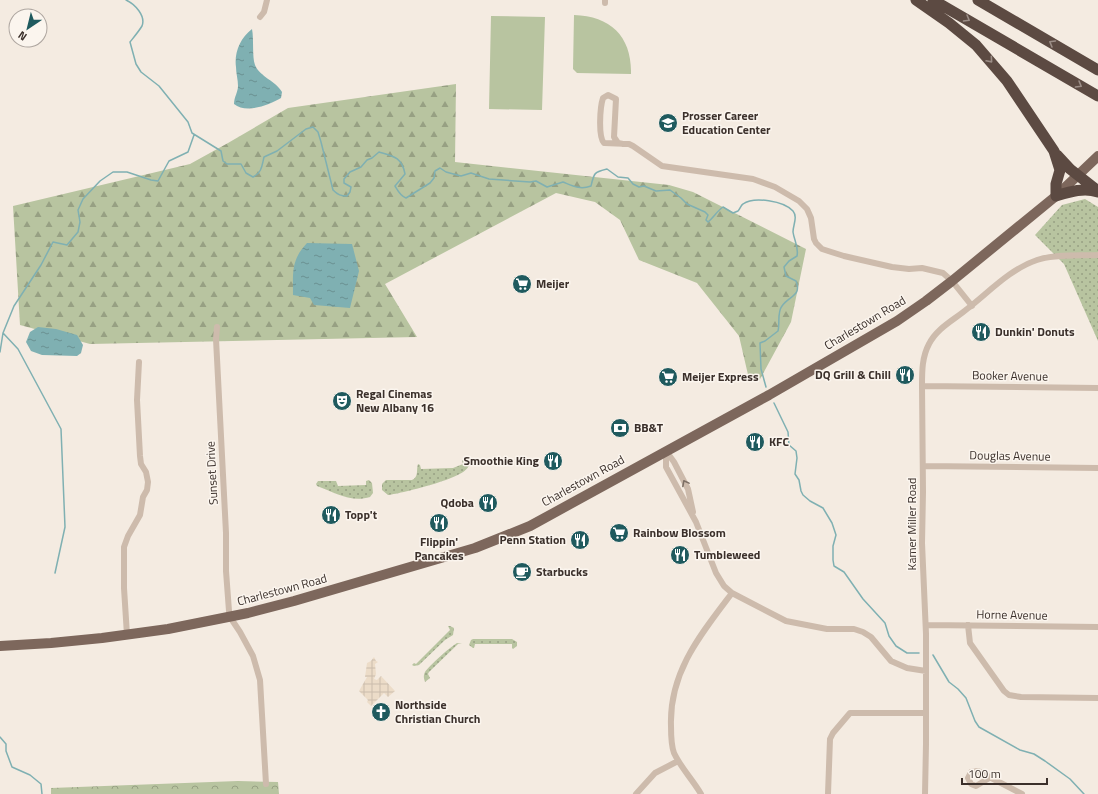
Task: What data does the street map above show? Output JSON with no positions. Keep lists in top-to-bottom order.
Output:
{
  "streets": {
    "main road": ["Charlestown Road"],
    "street": [
      "Booker Avenue",
      "Douglas Avenue",
      "Sunset Drive",
      "Kamer Miller Road",
      "Horne Avenue"
    ]
  },
  "crossings": [
    ["Charlestown Road", "Sunset Drive"],
    ["Booker Avenue", "Kamer Miller Road"],
    ["Douglas Avenue", "Kamer Miller Road"],
    ["Kamer Miller Road", "Horne Avenue"]
  ],
  "places": {
    "school or university": ["Prosser Career Education Center"],
    "supermarket": ["Meijer", "Meijer Express", "Rainbow Blossom"],
    "restaurant": [
      "Dunkin' Donuts",
      "DQ Grill & Chill",
      "KFC",
      "Smoothie King",
      "Qdoba",
      "Topp't",
      "Flippin' Pancakes",
      "Penn Station",
      "Tumbleweed"
    ],
    "theatre": ["Regal Cinemas New Albany 16"],
    "bank": ["BB&T"],
    "cafe": ["Starbucks"],
    "church": ["Northside Christian Church"]
  },
  "scale_bar": "100 m",
  "north": "bottom left"
}
